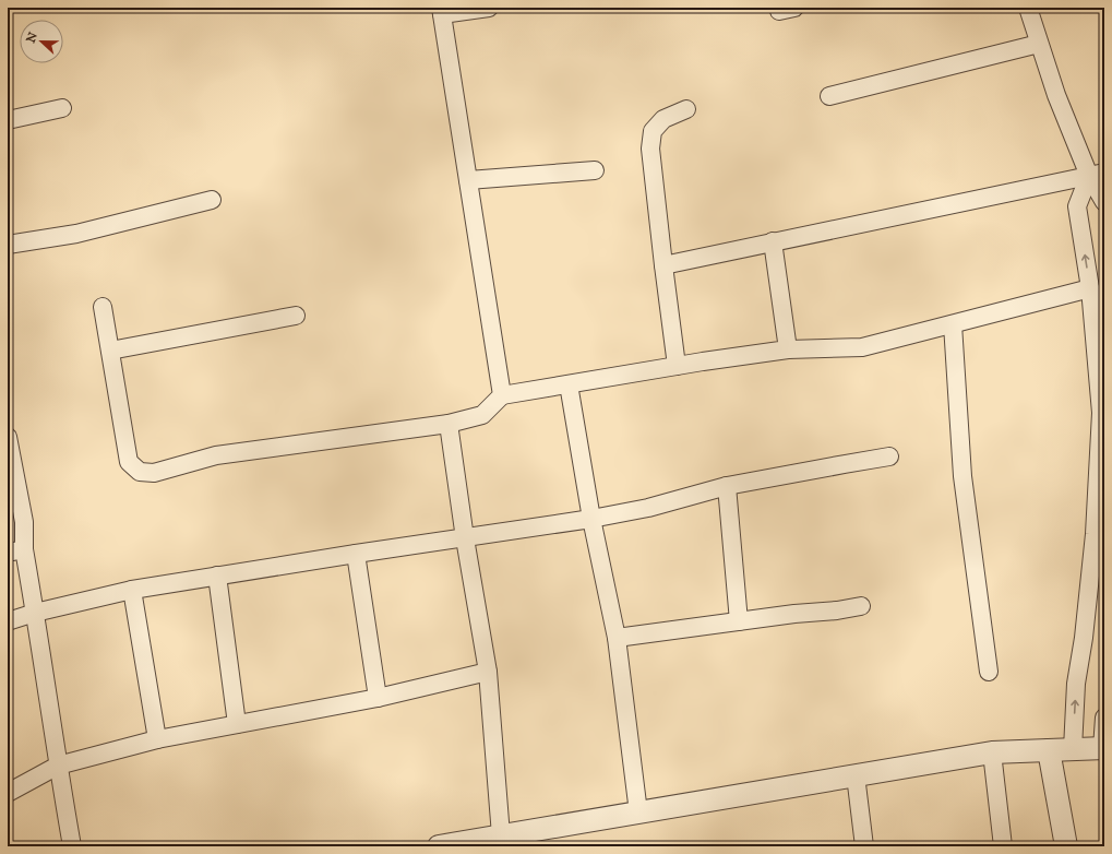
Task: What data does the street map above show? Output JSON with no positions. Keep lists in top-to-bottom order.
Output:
{
  "north": "left"
}
